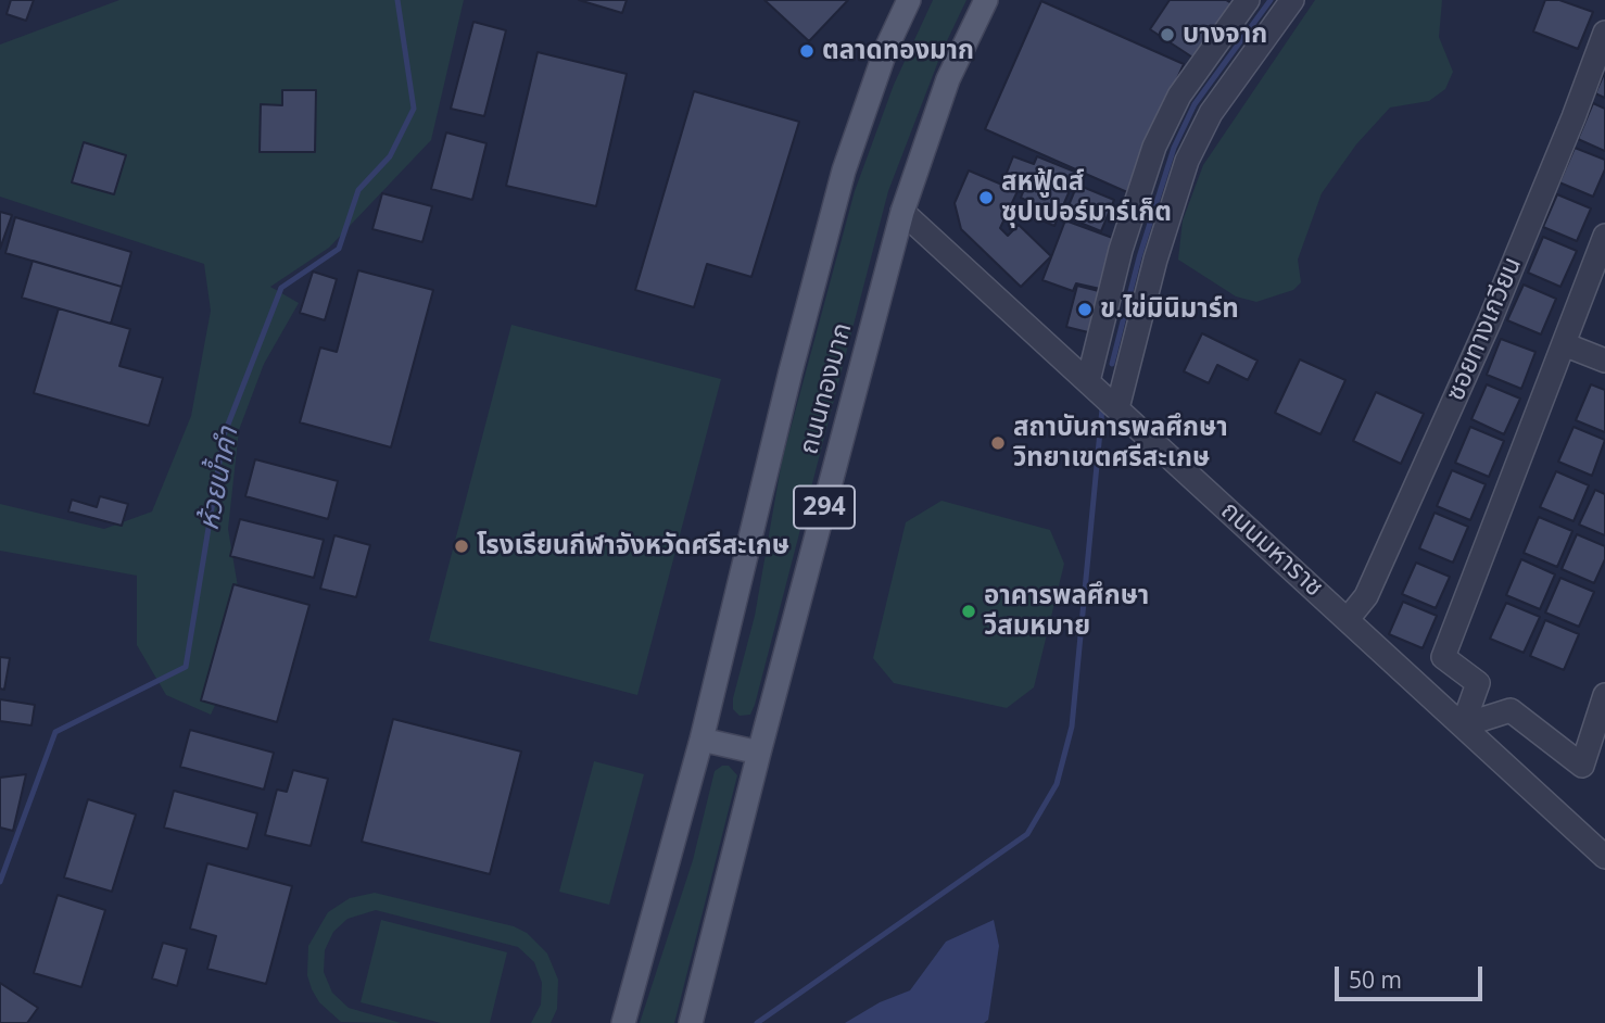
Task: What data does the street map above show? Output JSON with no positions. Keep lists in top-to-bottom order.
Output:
{
  "streets": {
    "main road": ["ถนนทองมาก", "294"],
    "street": ["ซอยทางเกวียน", "ถนนมหาราช"]
  },
  "crossings": [
    ["ซอยทางเกวียน", "ถนนมหาราช"],
    ["ถนนทองมาก", "ถนนมหาราช"]
  ],
  "water": ["ห้วยน้ำคำ"],
  "places": [
    "บางจาก",
    "ตลาดทองมาก",
    "สหฟู้ดส์ ซุปเปอร์มาร์เก็ต",
    "ข.ไข่มินิมาร์ท",
    "สถาบันการพลศึกษา วิทยาเขตศรีสะเกษ",
    "โรงเรียนกีฬาจังหวัดศรีสะเกษ",
    "อาคารพลศึกษา วีสมหมาย"
  ],
  "scale_bar": "50 m"
}
